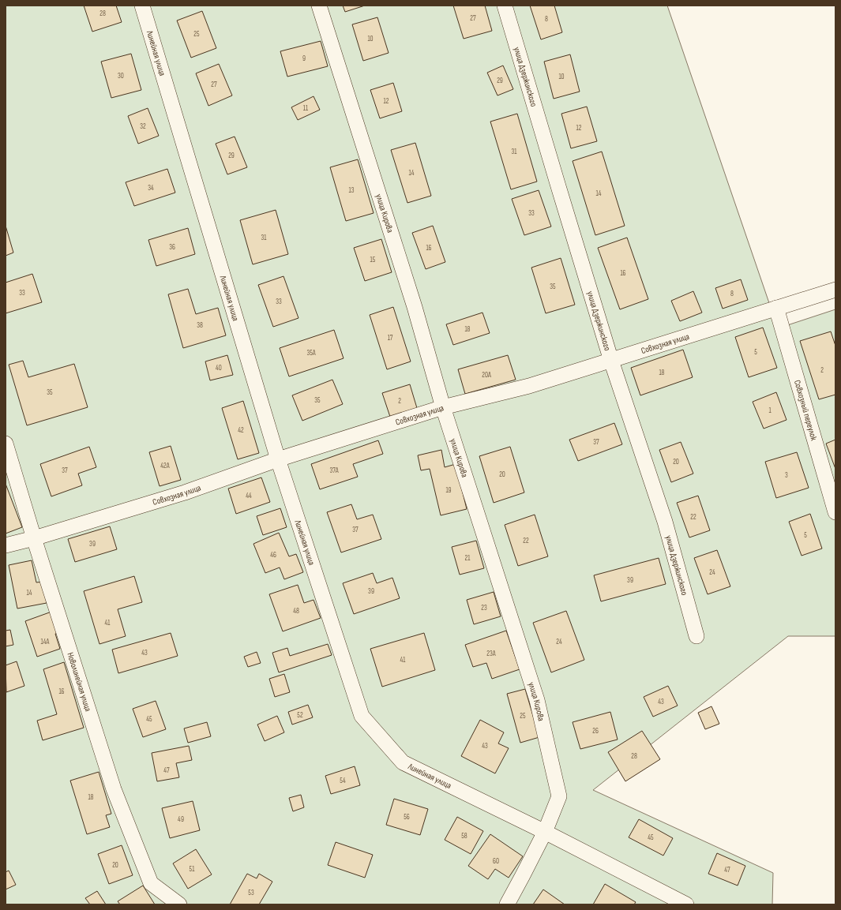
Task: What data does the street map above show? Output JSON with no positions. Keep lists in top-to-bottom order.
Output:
{
  "streets": {
    "street": [
      "Линейная улица",
      "улица Дзержинского",
      "улица Кирова",
      "Совхозная улица",
      "Совхозный переулок",
      "Новолинейная улица"
    ]
  },
  "crossings": [
    ["Линейная улица", "улица Кирова"],
    ["Линейная улица", "Совхозная улица"],
    ["улица Дзержинского", "Совхозная улица"],
    ["улица Кирова", "Совхозная улица"],
    ["Совхозная улица", "Совхозный переулок"],
    ["Совхозная улица", "Новолинейная улица"]
  ],
  "house_numbers": [
    "28",
    "27",
    "8",
    "25",
    "10",
    "9",
    "30",
    "10",
    "29",
    "27",
    "12",
    "11",
    "32",
    "12",
    "31",
    "29",
    "14",
    "34",
    "13",
    "14",
    "33",
    "31",
    "36",
    "16",
    "15",
    "16",
    "35",
    "33",
    "8",
    "33",
    "38",
    "18",
    "17",
    "5",
    "35А",
    "40",
    "2",
    "18",
    "20А",
    "35",
    "35",
    "2",
    "1",
    "42",
    "37",
    "20",
    "42А",
    "37",
    "37А",
    "20",
    "3",
    "19",
    "44",
    "22",
    "37",
    "5",
    "22",
    "39",
    "46",
    "21",
    "24",
    "39",
    "39",
    "14",
    "23",
    "48",
    "41",
    "14А",
    "24",
    "43",
    "23А",
    "41",
    "16",
    "43",
    "52",
    "25",
    "45",
    "26",
    "43",
    "28",
    "47",
    "54",
    "18",
    "56",
    "49",
    "58",
    "45",
    "60",
    "20",
    "51",
    "47",
    "53"
  ]
}
